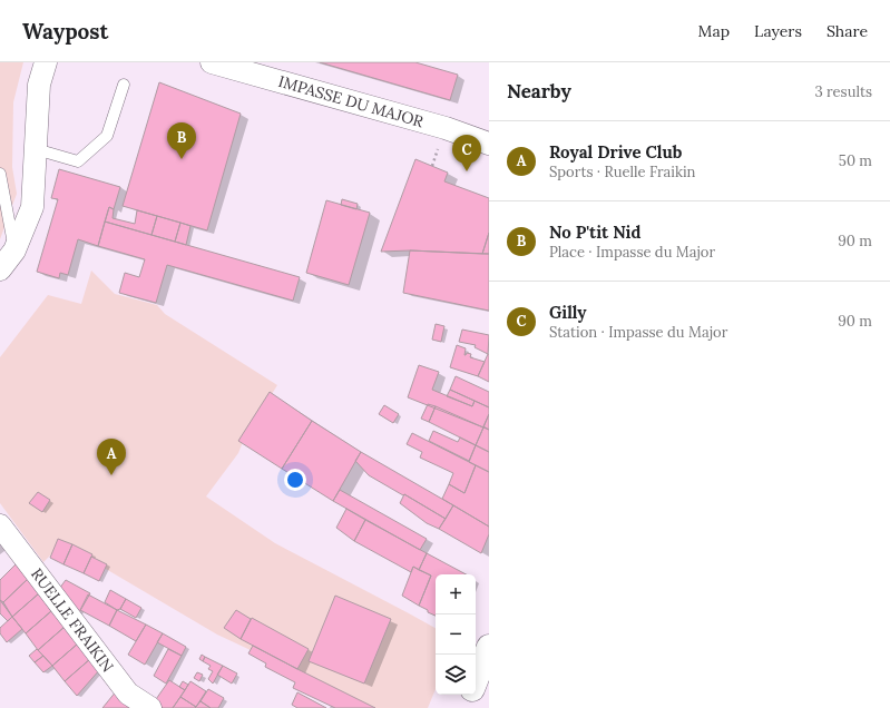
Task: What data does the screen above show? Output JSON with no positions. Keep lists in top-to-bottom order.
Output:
{
  "streets": {
    "street": ["IMPASSE DU MAJOR", "RUELLE FRAIKIN"]
  },
  "page": {
    "header": "Waypost",
    "nav": ["Map", "Layers", "Share"],
    "heading": ["Nearby", "3 results"],
    "list": [
      {
        "mark": "A",
        "name": "Royal Drive Club",
        "note": "Sports · Ruelle Fraikin",
        "value": "50 m"
      },
      {
        "mark": "B",
        "name": "No P'tit Nid",
        "note": "Place · Impasse du Major",
        "value": "90 m"
      },
      {
        "mark": "C",
        "name": "Gilly",
        "note": "Station · Impasse du Major",
        "value": "90 m"
      }
    ],
    "pins": ["B", "C", "A"],
    "map_buttons": ["+", "−"]
  }
}
